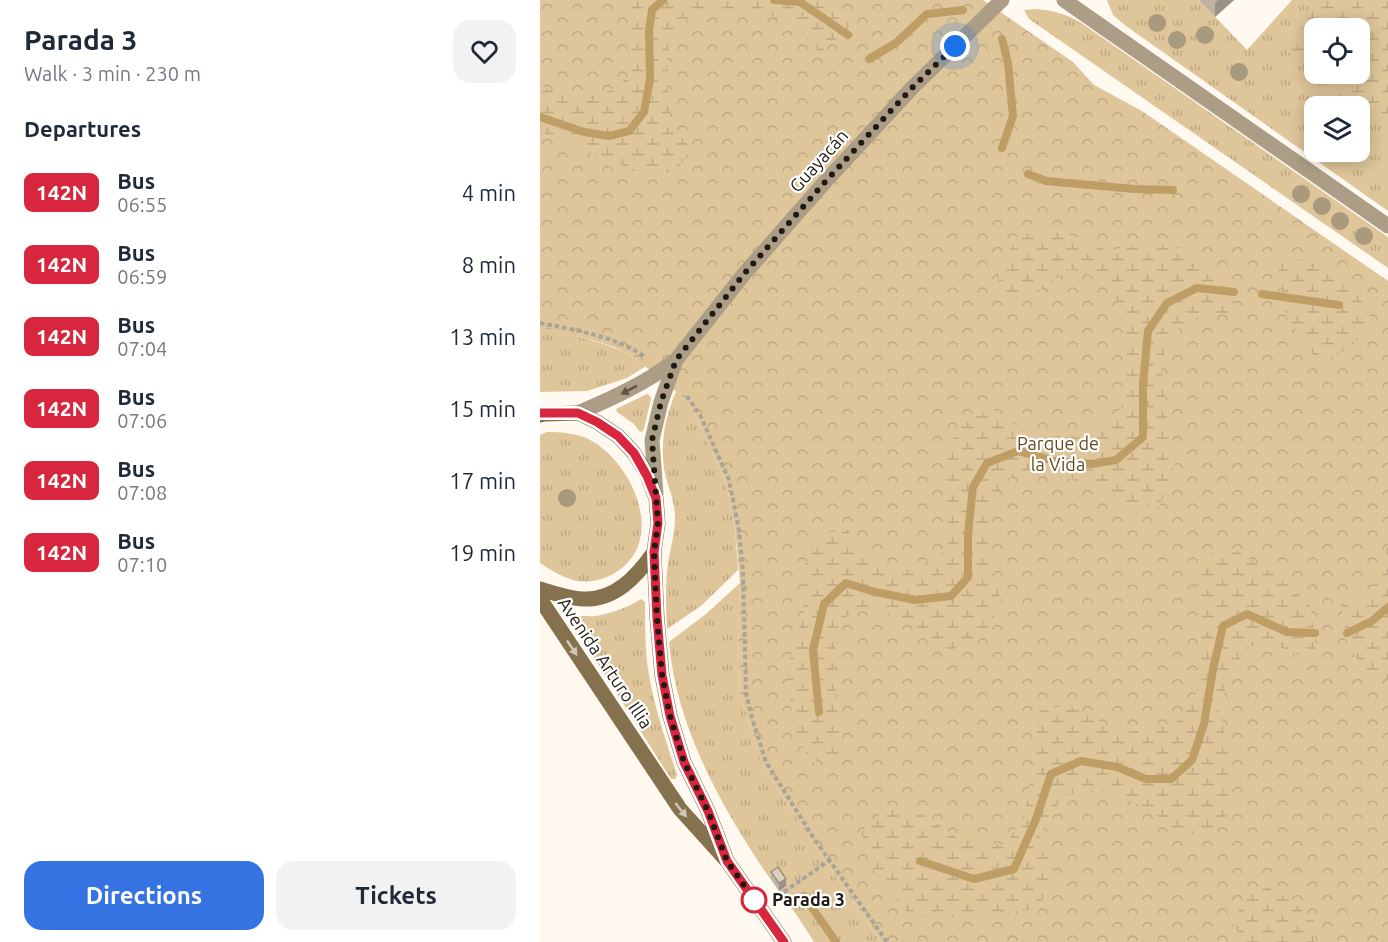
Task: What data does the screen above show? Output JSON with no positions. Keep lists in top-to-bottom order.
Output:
{
  "streets": {
    "main road": ["Avenida Arturo Illia"],
    "street": ["Guayacán"]
  },
  "crossings": [
    ["Guayacán", "Avenida Arturo Illia"]
  ],
  "parks": ["Parque de la Vida"],
  "places": ["Parada 3"],
  "lines": ["bus line 142N"],
  "page": {
    "heading": [
      ["Parada 3", "Walk · 3 min · 230 m"],
      "Departures"
    ],
    "list": [
      {
        "mark": "142N",
        "name": "Bus",
        "note": "06:55",
        "value": "4 min"
      },
      {
        "mark": "142N",
        "name": "Bus",
        "note": "06:59",
        "value": "8 min"
      },
      {
        "mark": "142N",
        "name": "Bus",
        "note": "07:04",
        "value": "13 min"
      },
      {
        "mark": "142N",
        "name": "Bus",
        "note": "07:06",
        "value": "15 min"
      },
      {
        "mark": "142N",
        "name": "Bus",
        "note": "07:08",
        "value": "17 min"
      },
      {
        "mark": "142N",
        "name": "Bus",
        "note": "07:10",
        "value": "19 min"
      }
    ],
    "buttons": ["Directions", "Tickets"]
  }
}
